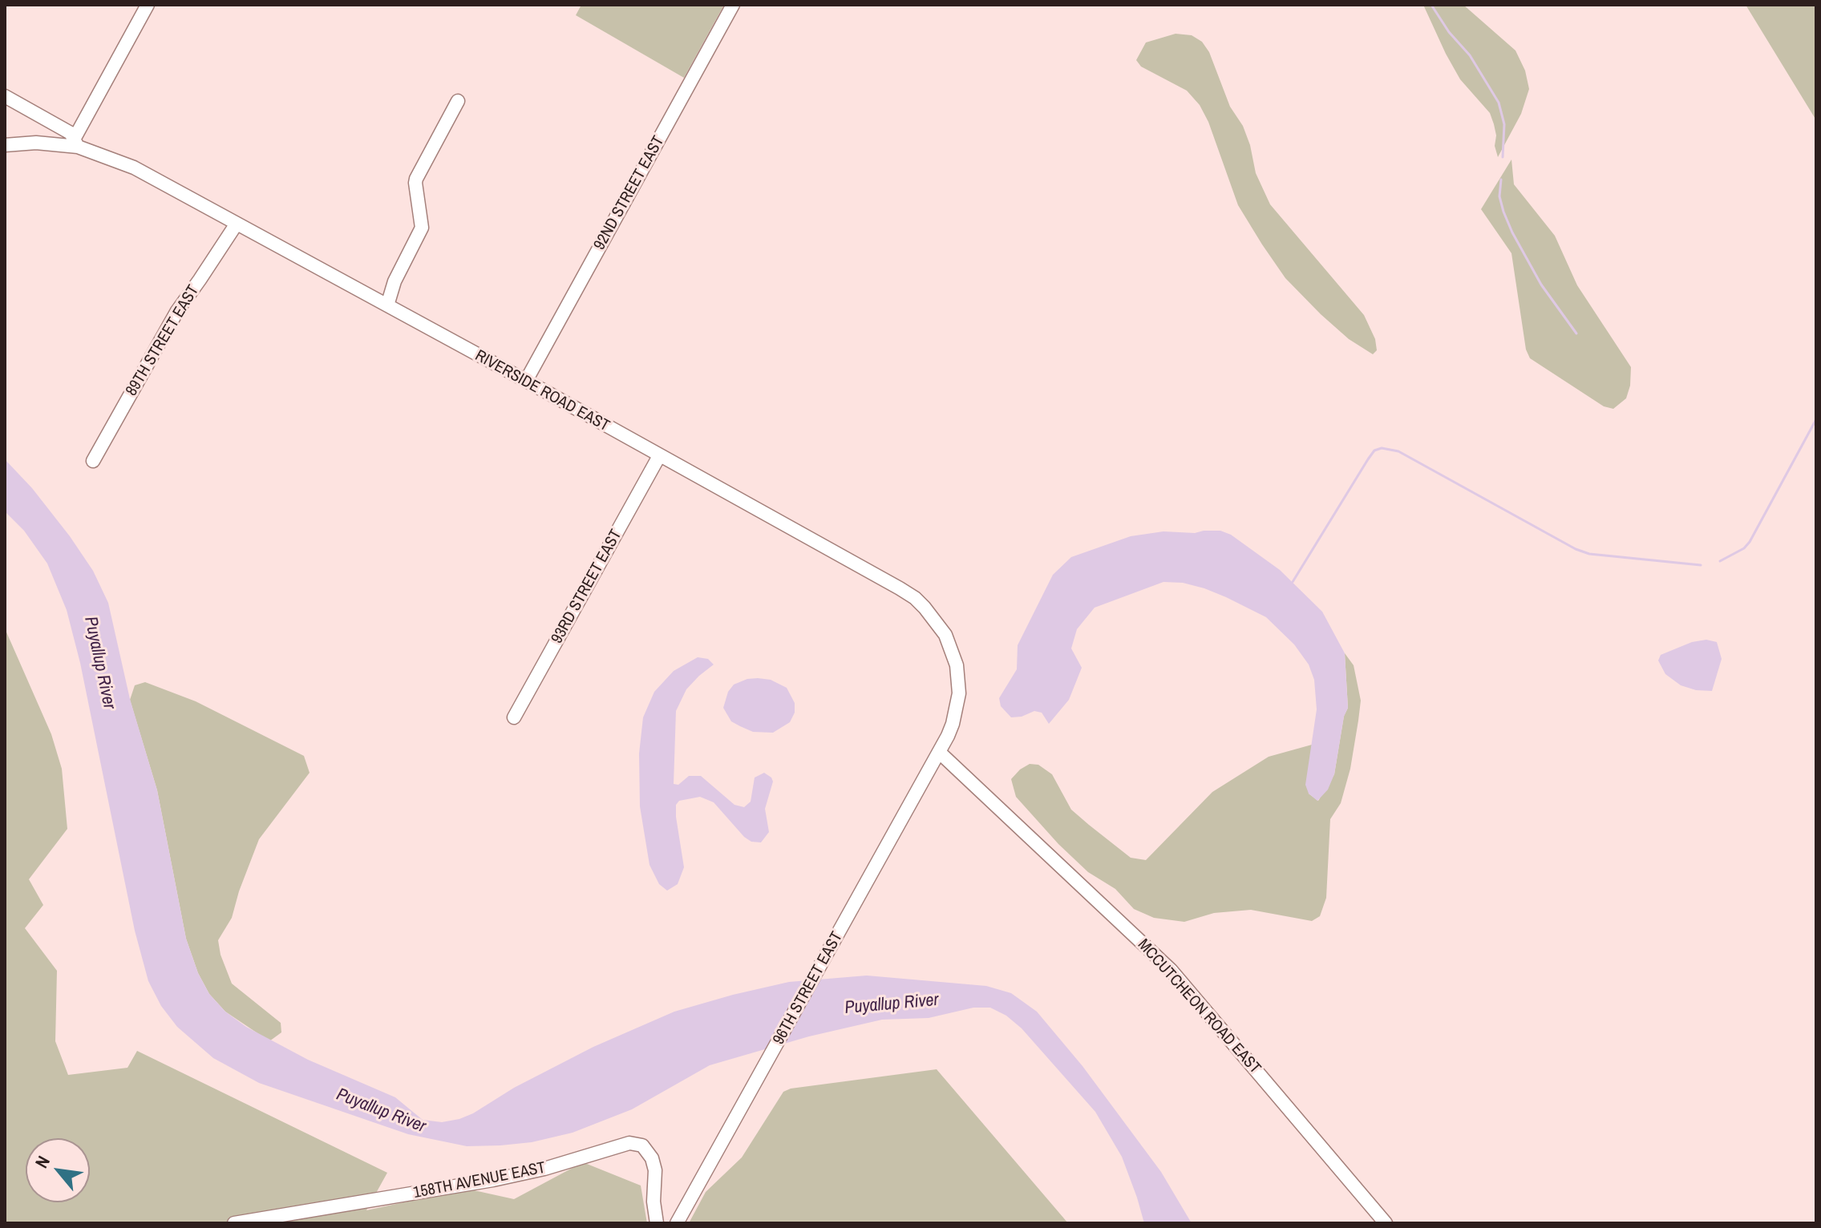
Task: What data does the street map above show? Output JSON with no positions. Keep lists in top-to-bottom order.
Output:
{
  "streets": {
    "street": [
      "92ND STREET EAST",
      "89TH STREET EAST",
      "RIVERSIDE ROAD EAST",
      "93RD STREET EAST",
      "96TH STREET EAST",
      "MCCUTCHEON ROAD EAST",
      "158TH AVENUE EAST"
    ]
  },
  "crossings": [
    ["92ND STREET EAST", "RIVERSIDE ROAD EAST"],
    ["89TH STREET EAST", "RIVERSIDE ROAD EAST"],
    ["RIVERSIDE ROAD EAST", "93RD STREET EAST"],
    ["RIVERSIDE ROAD EAST", "96TH STREET EAST"],
    ["RIVERSIDE ROAD EAST", "MCCUTCHEON ROAD EAST"],
    ["96TH STREET EAST", "MCCUTCHEON ROAD EAST"]
  ],
  "water": ["Puyallup River"],
  "north": "top left"
}
